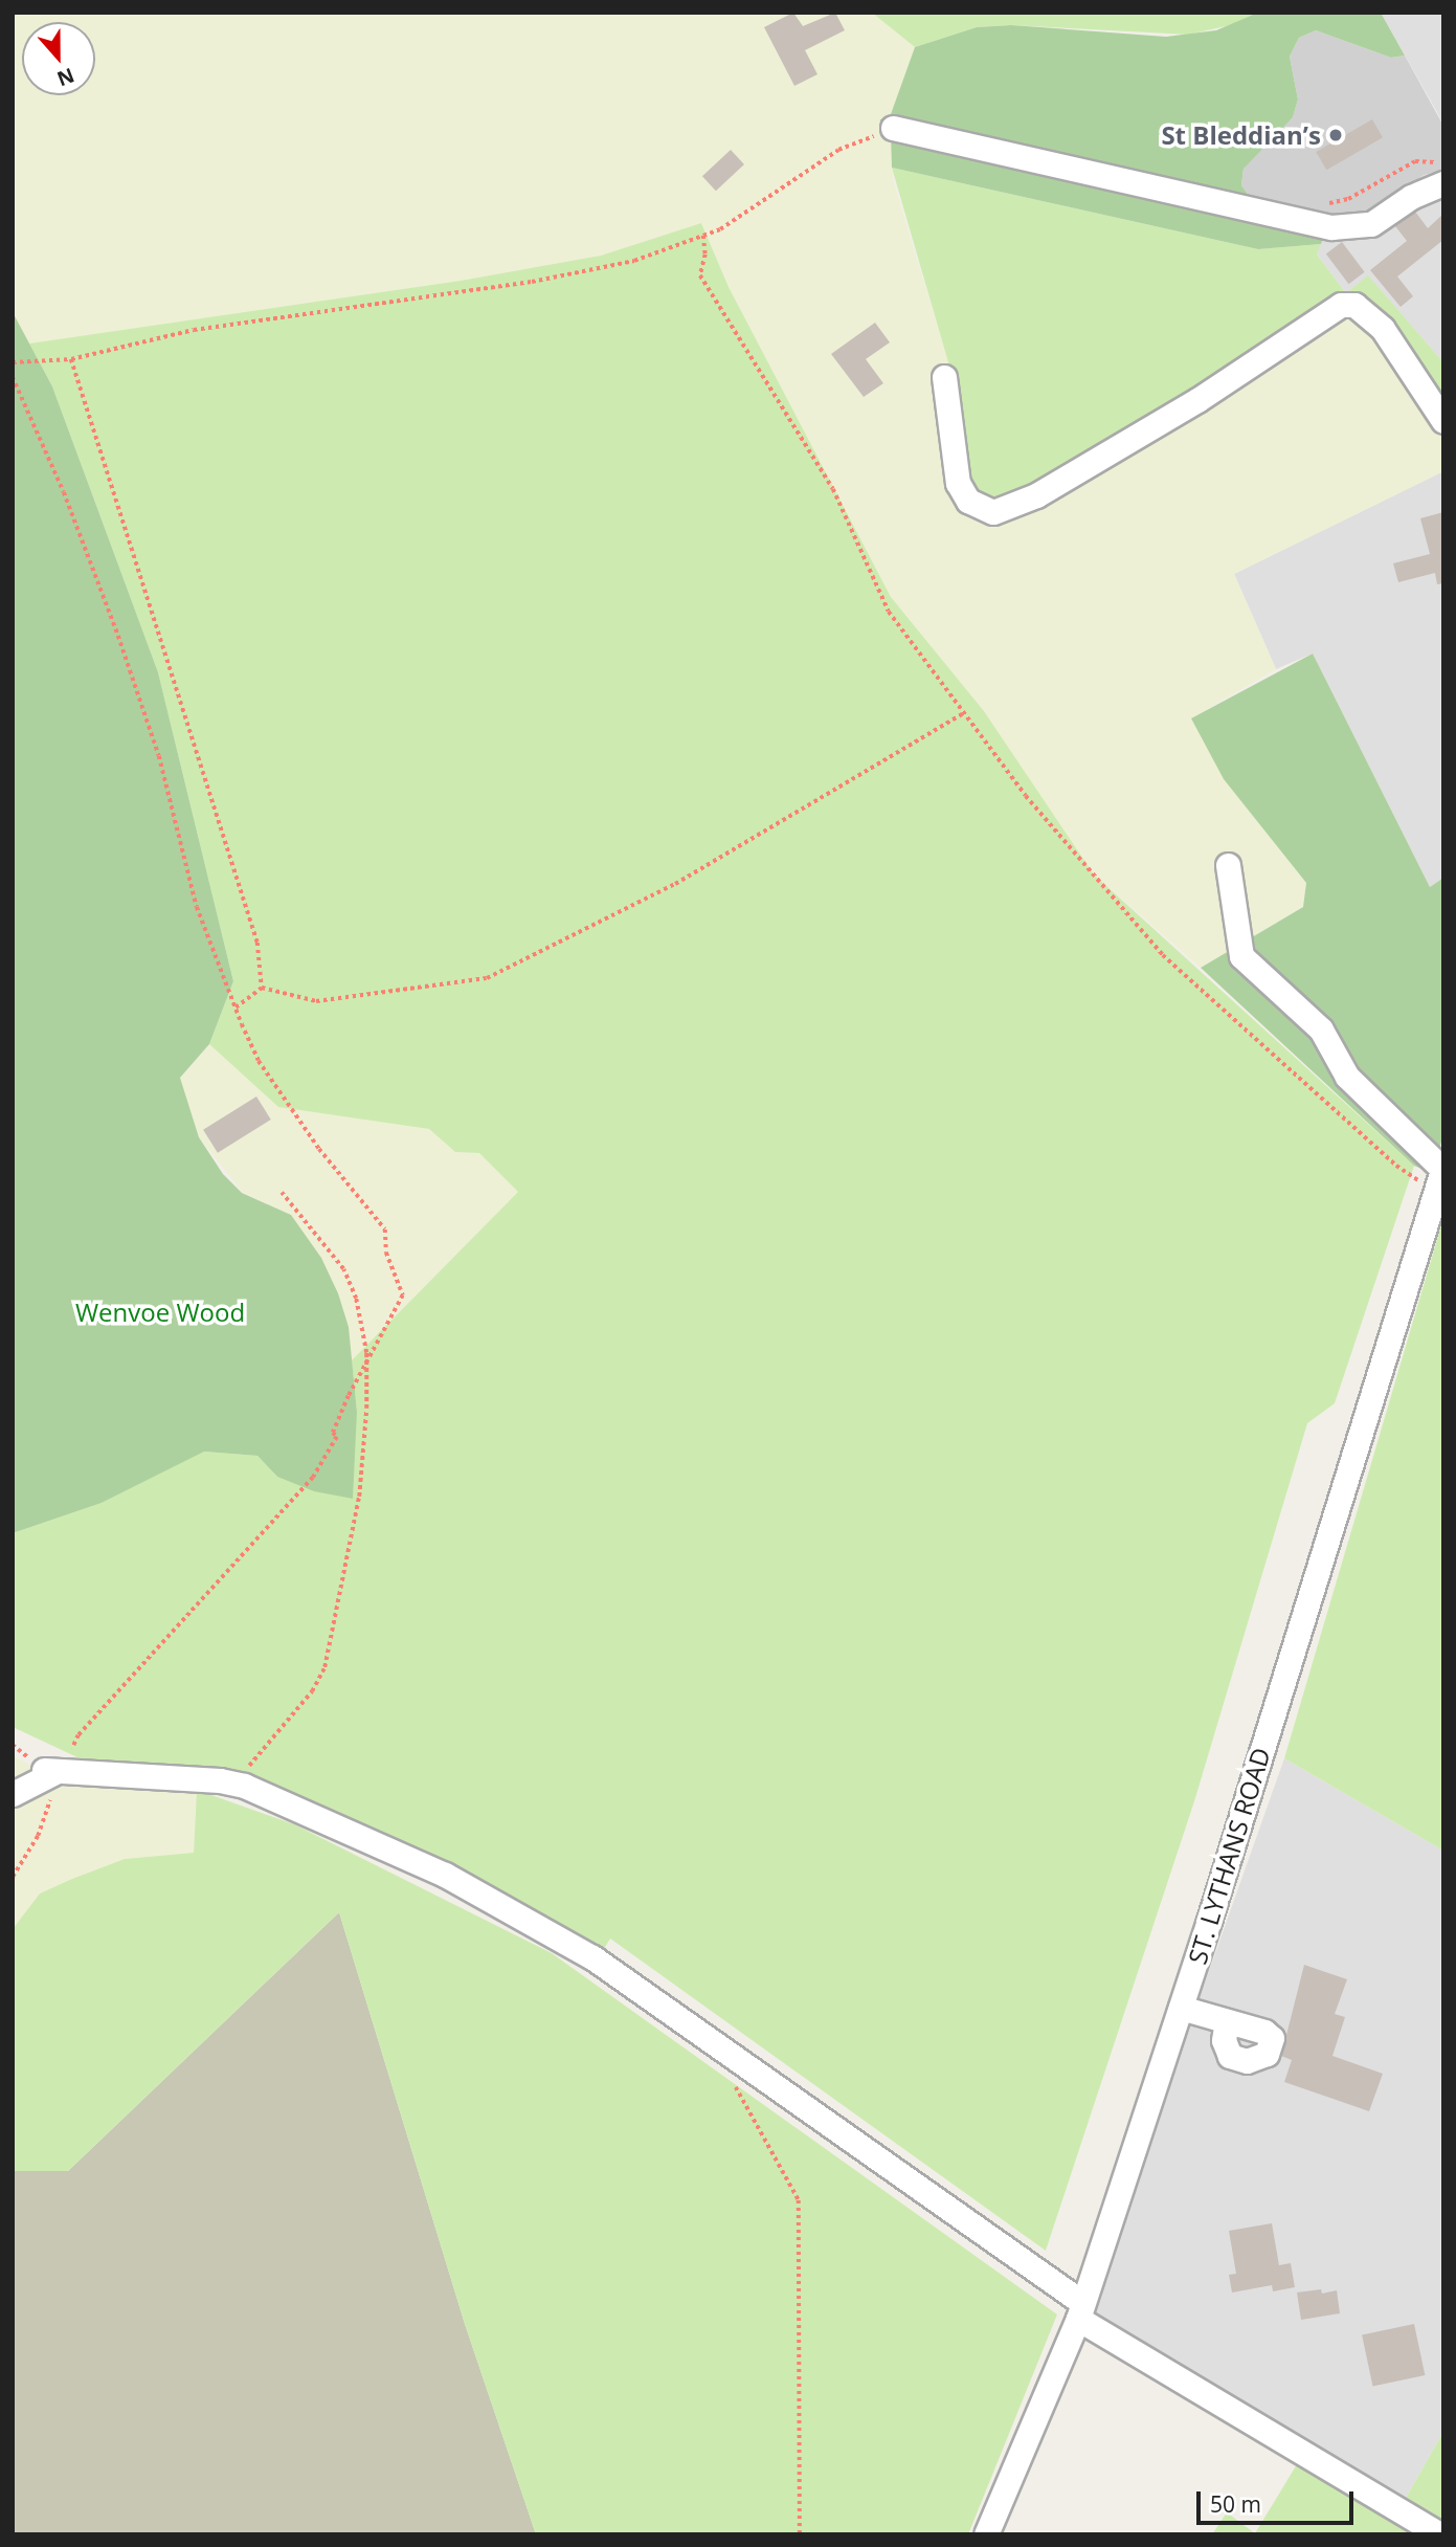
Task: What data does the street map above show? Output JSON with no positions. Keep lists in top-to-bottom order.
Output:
{
  "streets": {
    "street": ["ST. LYTHANS ROAD"]
  },
  "parks": ["Wenvoe Wood"],
  "places": ["St Bleddian’s"],
  "scale_bar": "50 m",
  "north": "bottom"
}
